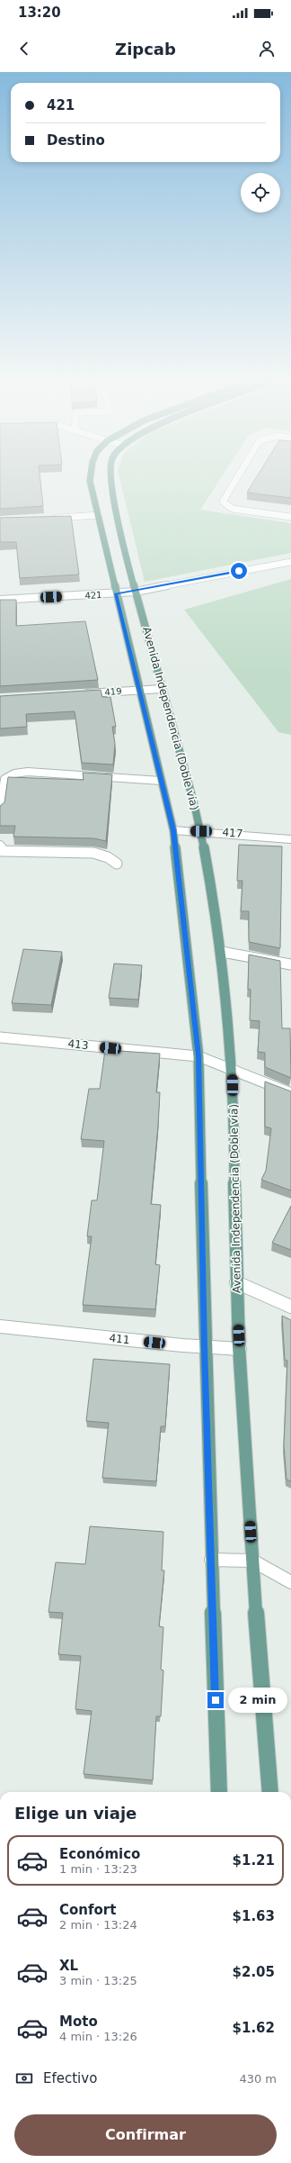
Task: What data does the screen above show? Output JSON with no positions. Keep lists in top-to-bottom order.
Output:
{
  "streets": {
    "main road": ["Avenida Independencia (Doble vía)"],
    "street": [
      "421",
      "419",
      "417",
      "413",
      "411"
    ]
  },
  "crossings": [
    ["421", "Avenida Independencia (Doble vía)"],
    ["419", "Avenida Independencia (Doble vía)"],
    ["Avenida Independencia (Doble vía)", "417"],
    ["Avenida Independencia (Doble vía)", "413"],
    ["Avenida Independencia (Doble vía)", "411"]
  ],
  "page": {
    "status": "13:20",
    "header": "Zipcab",
    "banner": ["421", "Destino"],
    "bubble": "2 min",
    "heading": "Elige un viaje",
    "list": [
      {
        "name": "Económico",
        "note": "1 min · 13:23",
        "value": "$1.21"
      },
      {
        "name": "Confort",
        "note": "2 min · 13:24",
        "value": "$1.63"
      },
      {
        "name": "XL",
        "note": "3 min · 13:25",
        "value": "$2.05"
      },
      {
        "name": "Moto",
        "note": "4 min · 13:26",
        "value": "$1.62"
      }
    ],
    "pay": ["Efectivo", "430 m"],
    "buttons": "Confirmar"
  }
}
